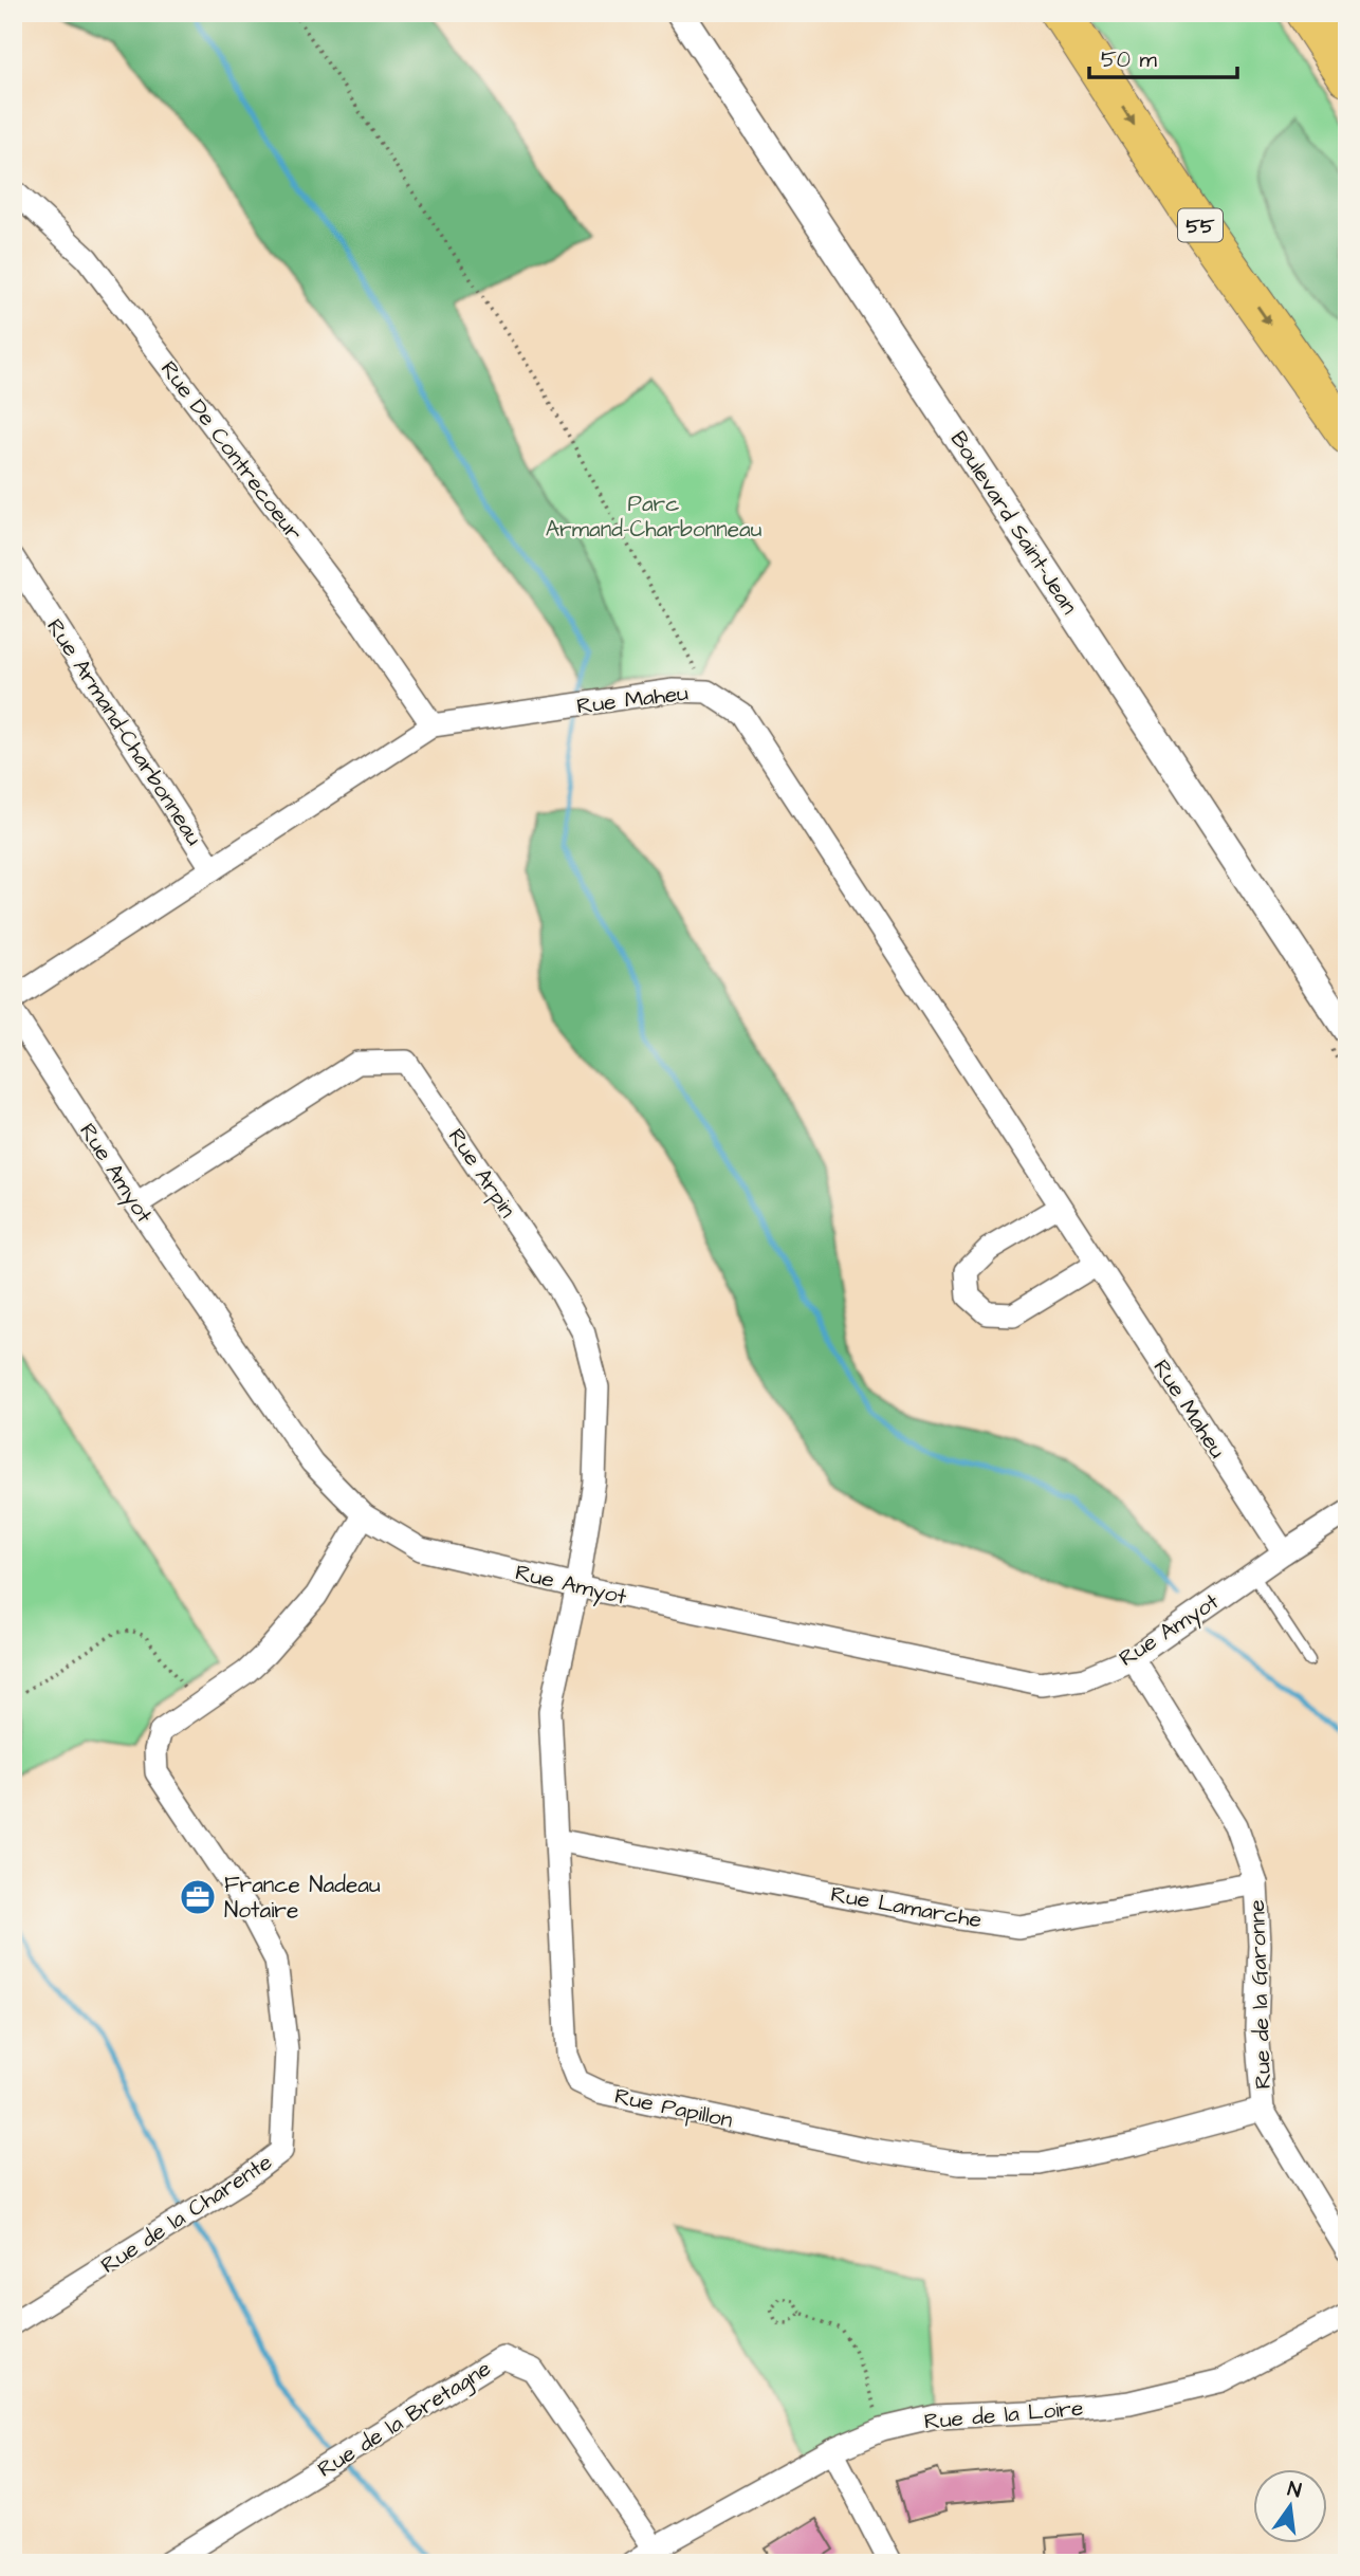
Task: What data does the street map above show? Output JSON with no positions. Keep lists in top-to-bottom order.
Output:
{
  "streets": {
    "highway": ["55"],
    "street": [
      "Rue De Contrecoeur",
      "Boulevard Saint-Jean",
      "Rue Maheu",
      "Rue Armand-Charbonneau",
      "Rue Amyot",
      "Rue Arpin",
      "Rue Lamarche",
      "Rue de la Garonne",
      "Rue Papillon",
      "Rue de la Charente",
      "Rue de la Loire",
      "Rue de la Bretagne"
    ]
  },
  "crossings": [
    ["Rue De Contrecoeur", "Rue Maheu"],
    ["Rue Maheu", "Rue Armand-Charbonneau"],
    ["Rue Maheu", "Rue Amyot"],
    ["Rue Amyot", "Rue Arpin"],
    ["Rue Amyot", "Rue de la Garonne"],
    ["Rue Amyot", "Rue Papillon"],
    ["Rue Amyot", "Rue de la Charente"],
    ["Rue Arpin", "Rue Papillon"],
    ["Rue Lamarche", "Rue de la Garonne"],
    ["Rue Lamarche", "Rue Papillon"],
    ["Rue de la Garonne", "Rue Papillon"],
    ["Rue de la Loire", "Rue de la Bretagne"]
  ],
  "parks": ["Parc Armand-Charbonneau"],
  "places": {
    "office": ["France Nadeau Notaire"]
  },
  "scale_bar": "50 m",
  "north": "top"
}
